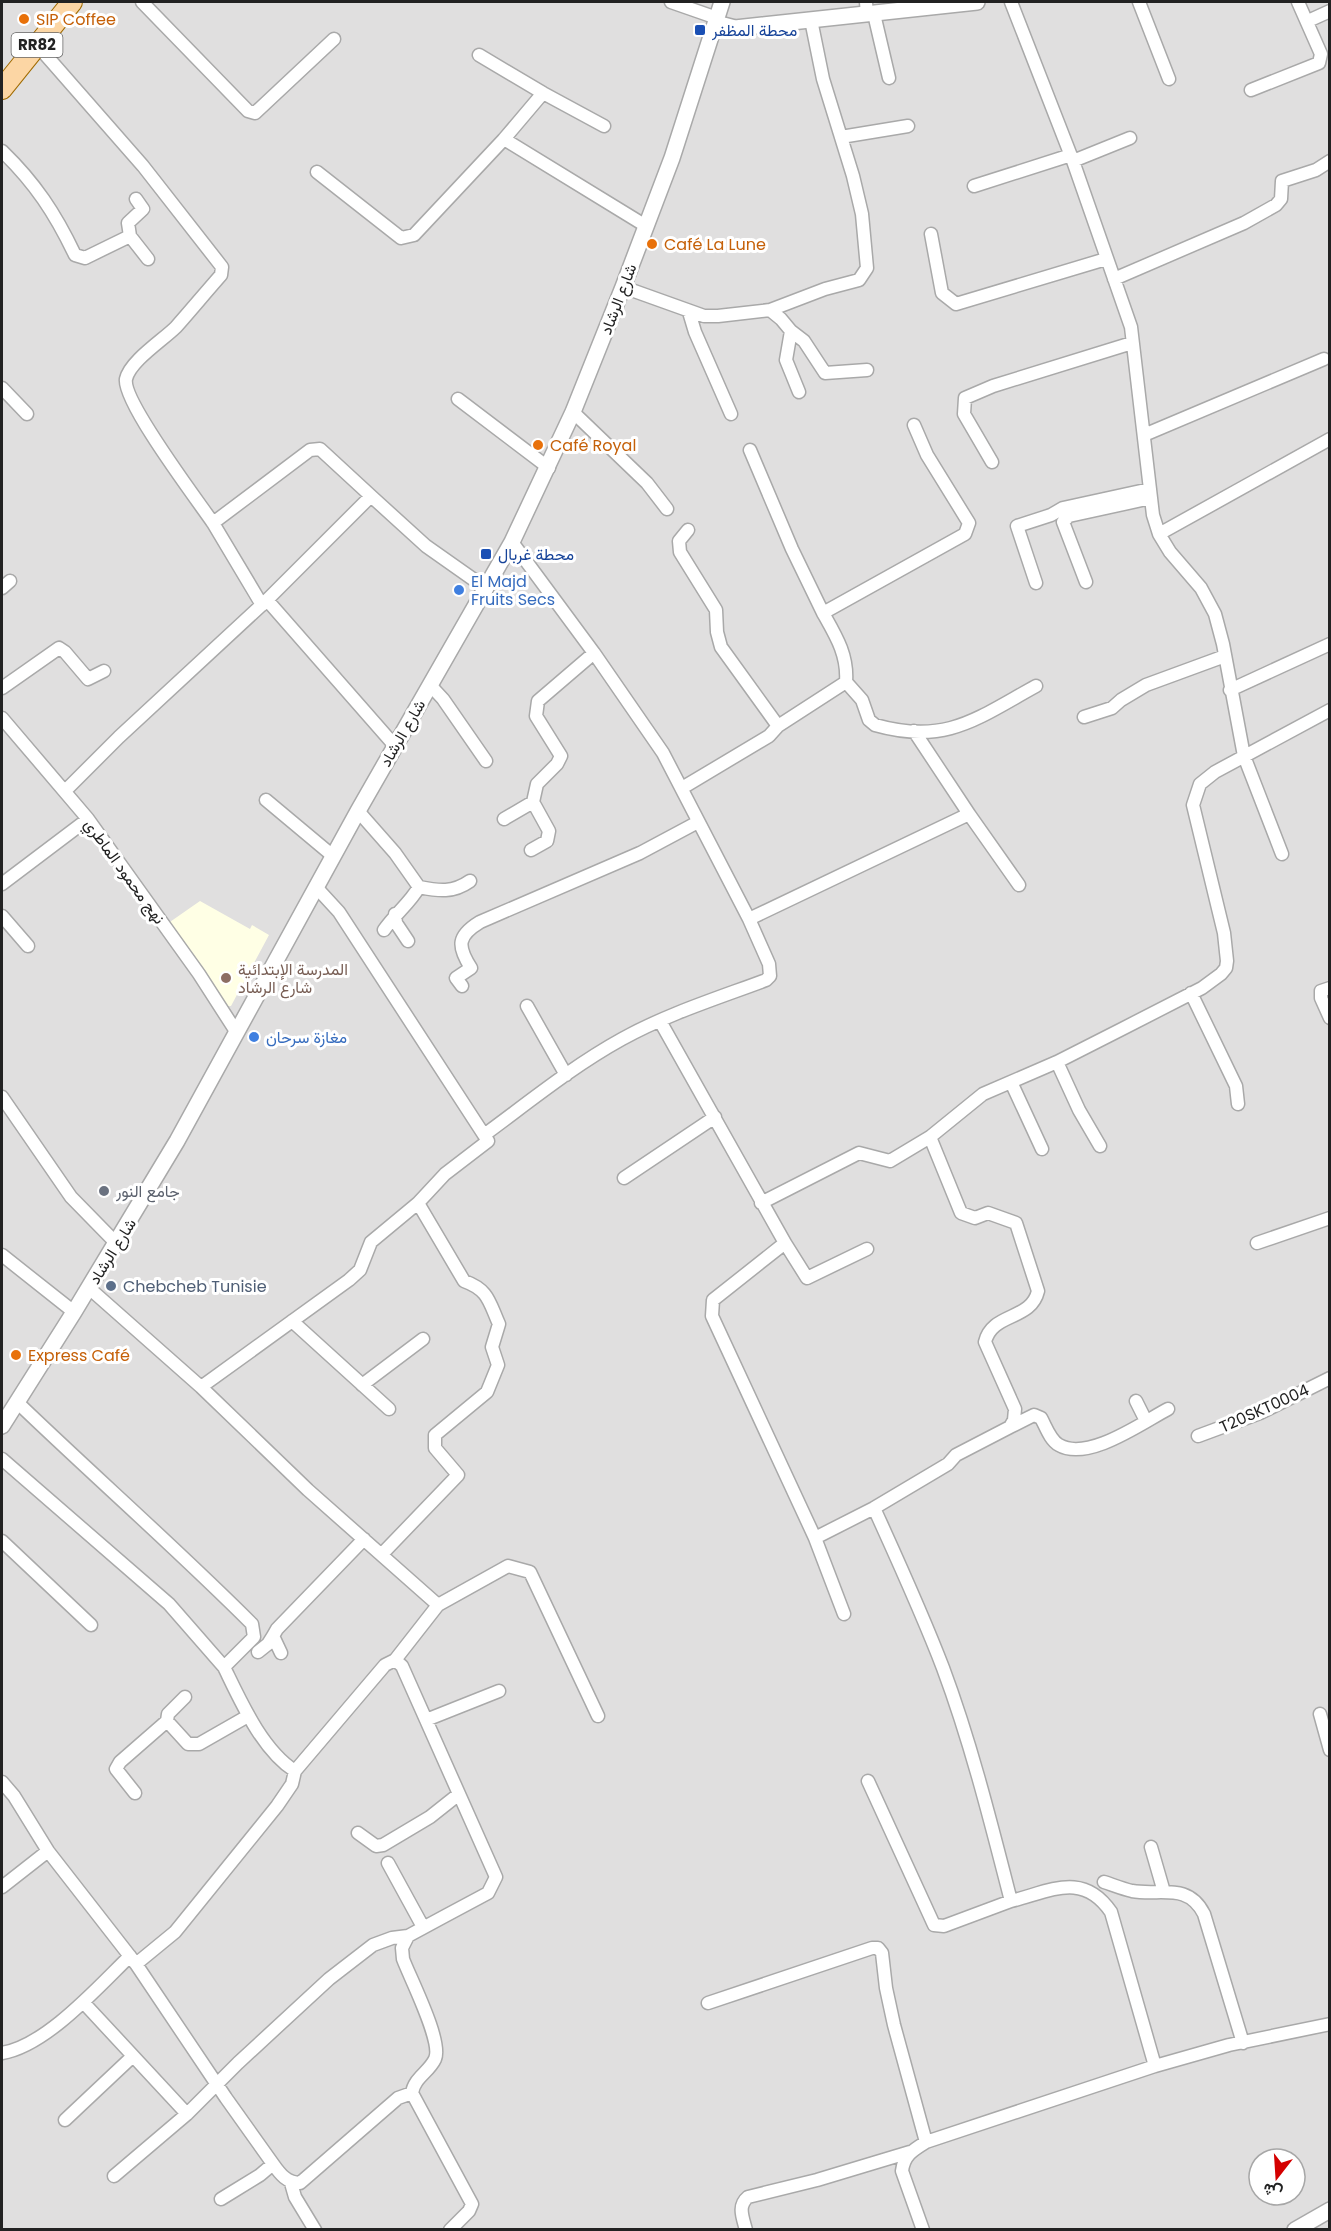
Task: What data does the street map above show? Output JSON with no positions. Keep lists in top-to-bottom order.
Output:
{
  "streets": {
    "main road": ["RR82"],
    "street": ["شارع الرشاد", "نهج محمود الماطري", "T20SKT0004"]
  },
  "crossings": [
    ["شارع الرشاد", "نهج محمود الماطري"]
  ],
  "places": {
    "other": [
      "SIP Coffee",
      "Café La Lune",
      "Café Royal",
      "El Majd Fruits Secs",
      "المدرسة الإبتدائية شارع الرشاد",
      "مغازة سرحان",
      "جامع النور",
      "Chebcheb Tunisie",
      "Express Café"
    ],
    "transit": ["محطة المظفر", "محطة غربال"]
  },
  "north": "bottom"
}
